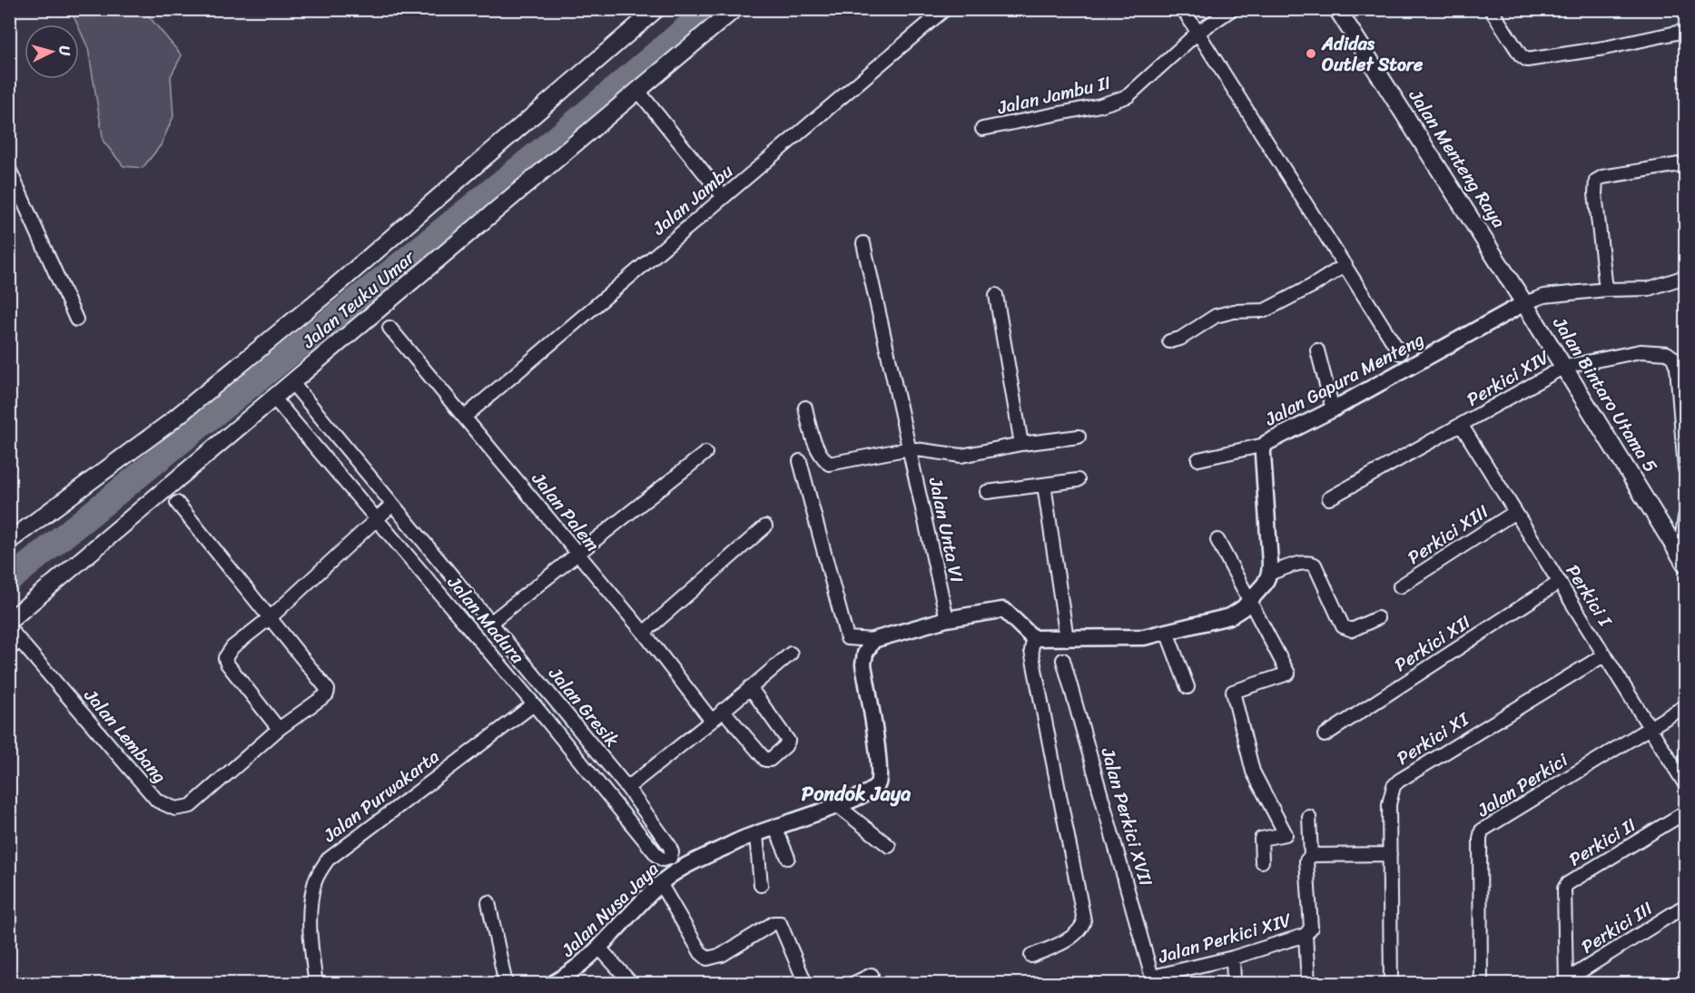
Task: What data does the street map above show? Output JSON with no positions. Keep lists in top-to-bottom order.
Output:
{
  "streets": {
    "main road": ["Jalan Menteng Raya", "Jalan Teuku Umar", "Jalan Bintaro Utama 5"],
    "street": [
      "Jalan Jambu II",
      "Jalan Jambu",
      "Perkici XIV",
      "Jalan Gapura Menteng",
      "Jalan Palem",
      "Jalan Unta VI",
      "Perkici XIII",
      "Perkici I",
      "Jalan Madura",
      "Perkici XII",
      "Jalan Gresik",
      "Jalan Lembang",
      "Perkici XI",
      "Jalan Perkici",
      "Jalan Purwakarta",
      "Jalan Perkici XVII",
      "Perkici II",
      "Jalan Nusa Jaya",
      "Perkici III",
      "Jalan Perkici XIV"
    ]
  },
  "crossings": [
    ["Jalan Menteng Raya", "Jalan Gapura Menteng"],
    ["Jalan Menteng Raya", "Jalan Bintaro Utama 5"],
    ["Jalan Jambu", "Jalan Palem"],
    ["Jalan Teuku Umar", "Jalan Madura"],
    ["Jalan Teuku Umar", "Jalan Gresik"],
    ["Perkici XIV", "Jalan Bintaro Utama 5"],
    ["Perkici XIV", "Perkici I"],
    ["Jalan Gapura Menteng", "Jalan Bintaro Utama 5"],
    ["Perkici XIII", "Perkici I"],
    ["Perkici I", "Perkici XII"],
    ["Perkici I", "Perkici XI"],
    ["Perkici I", "Jalan Perkici"],
    ["Jalan Madura", "Jalan Gresik"],
    ["Jalan Madura", "Jalan Purwakarta"],
    ["Jalan Perkici XVII", "Jalan Perkici XIV"],
    ["Perkici II", "Perkici III"]
  ],
  "districts": ["Pondok Jaya"],
  "places": ["Adidas Outlet Store"],
  "north": "right"
}
